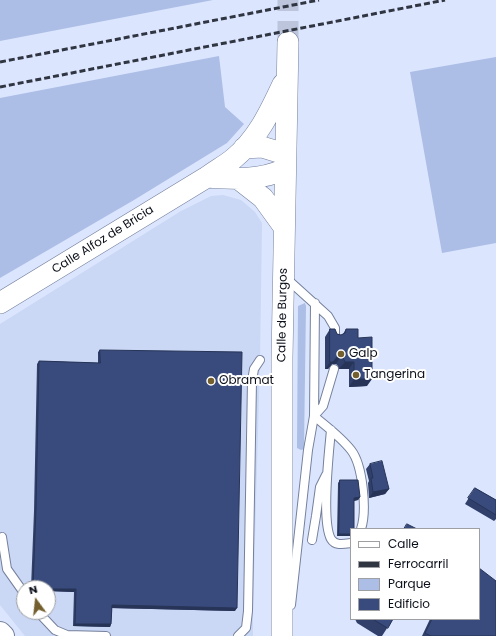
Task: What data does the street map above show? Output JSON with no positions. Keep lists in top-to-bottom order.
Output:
{
  "streets": {
    "street": ["Calle Alfoz de Bricia", "Calle de Burgos"]
  },
  "crossings": [
    ["Calle Alfoz de Bricia", "Calle de Burgos"]
  ],
  "places": ["Galp", "Tangerina", "Obramat"],
  "legend": [
    "Calle",
    "Ferrocarril",
    "Parque",
    "Edificio"
  ],
  "north": "top"
}
